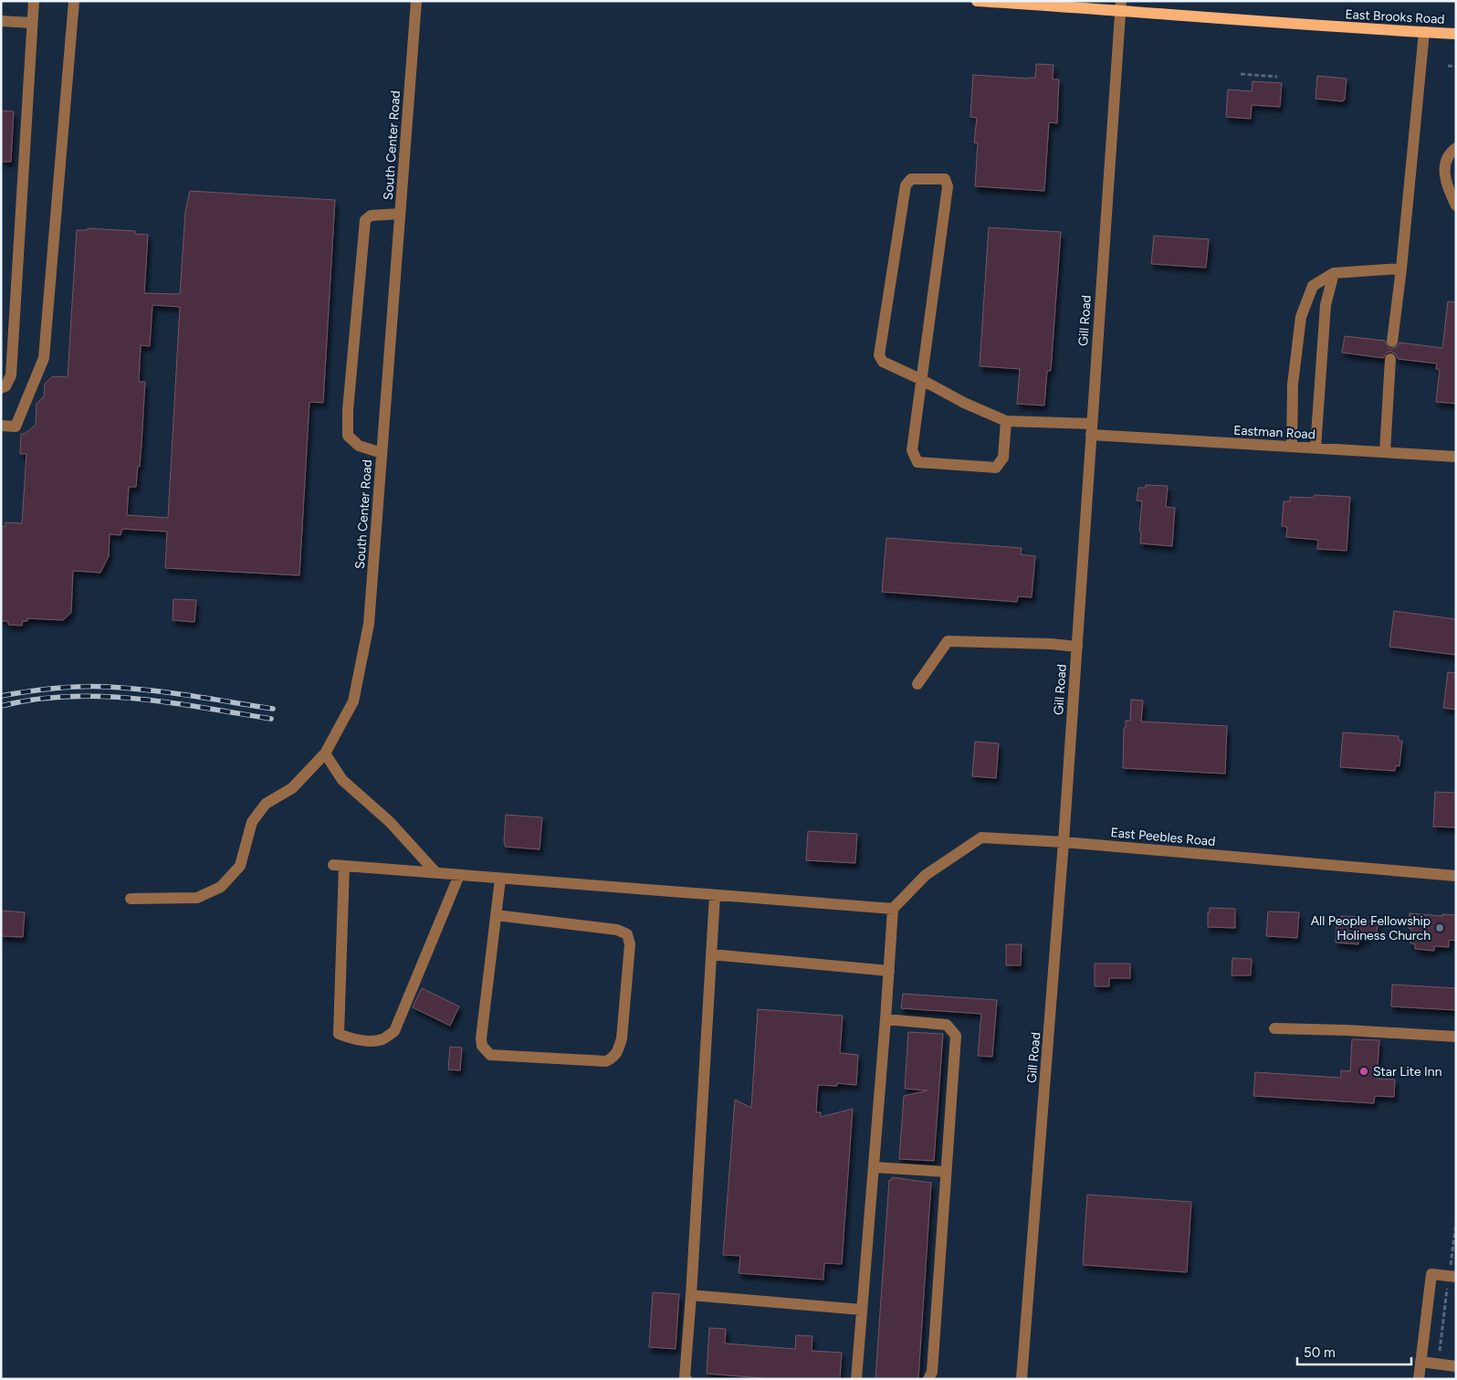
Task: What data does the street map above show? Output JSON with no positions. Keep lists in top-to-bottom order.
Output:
{
  "streets": {
    "main road": ["East Brooks Road"],
    "street": [
      "South Center Road",
      "Gill Road",
      "Eastman Road",
      "East Peebles Road"
    ]
  },
  "crossings": [
    ["East Brooks Road", "Gill Road"],
    ["Gill Road", "Eastman Road"],
    ["Gill Road", "East Peebles Road"]
  ],
  "places": ["All People Fellowship Holiness Church", "Star Lite Inn"],
  "scale_bar": "50 m"
}
